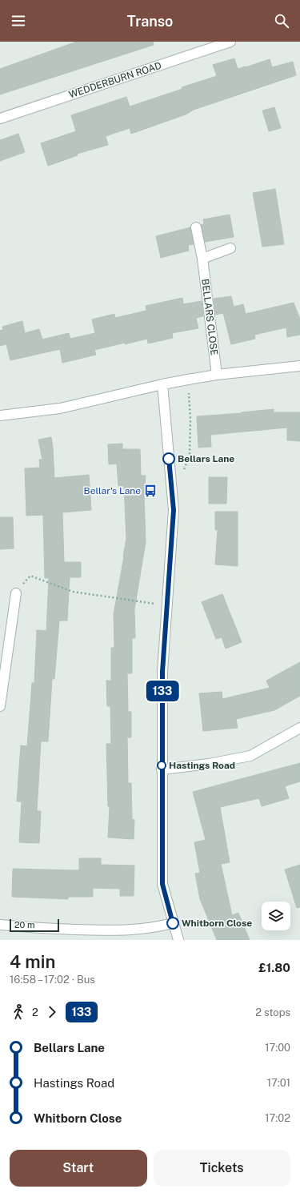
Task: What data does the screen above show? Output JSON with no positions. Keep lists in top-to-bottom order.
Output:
{
  "streets": {
    "street": ["WEDDERBURN ROAD", "BELLARS CLOSE"]
  },
  "places": {
    "other": ["Bellars Lane", "Hastings Road", "Whitborn Close"],
    "bus stop": ["Bellar's Lane"]
  },
  "lines": ["bus line 133"],
  "scale_bar": "20 m",
  "page": {
    "header": "Transo",
    "on_map": "133",
    "scale": "20 m",
    "heading": ["4 min", "16:58 – 17:02 · Bus", "£1.80"],
    "legs": ["2", "133", "2 stops"],
    "list": [
      {
        "name": "Bellars Lane",
        "value": "17:00"
      },
      {
        "name": "Hastings Road",
        "value": "17:01"
      },
      {
        "name": "Whitborn Close",
        "value": "17:02"
      }
    ],
    "buttons": ["Start", "Tickets"]
  }
}
